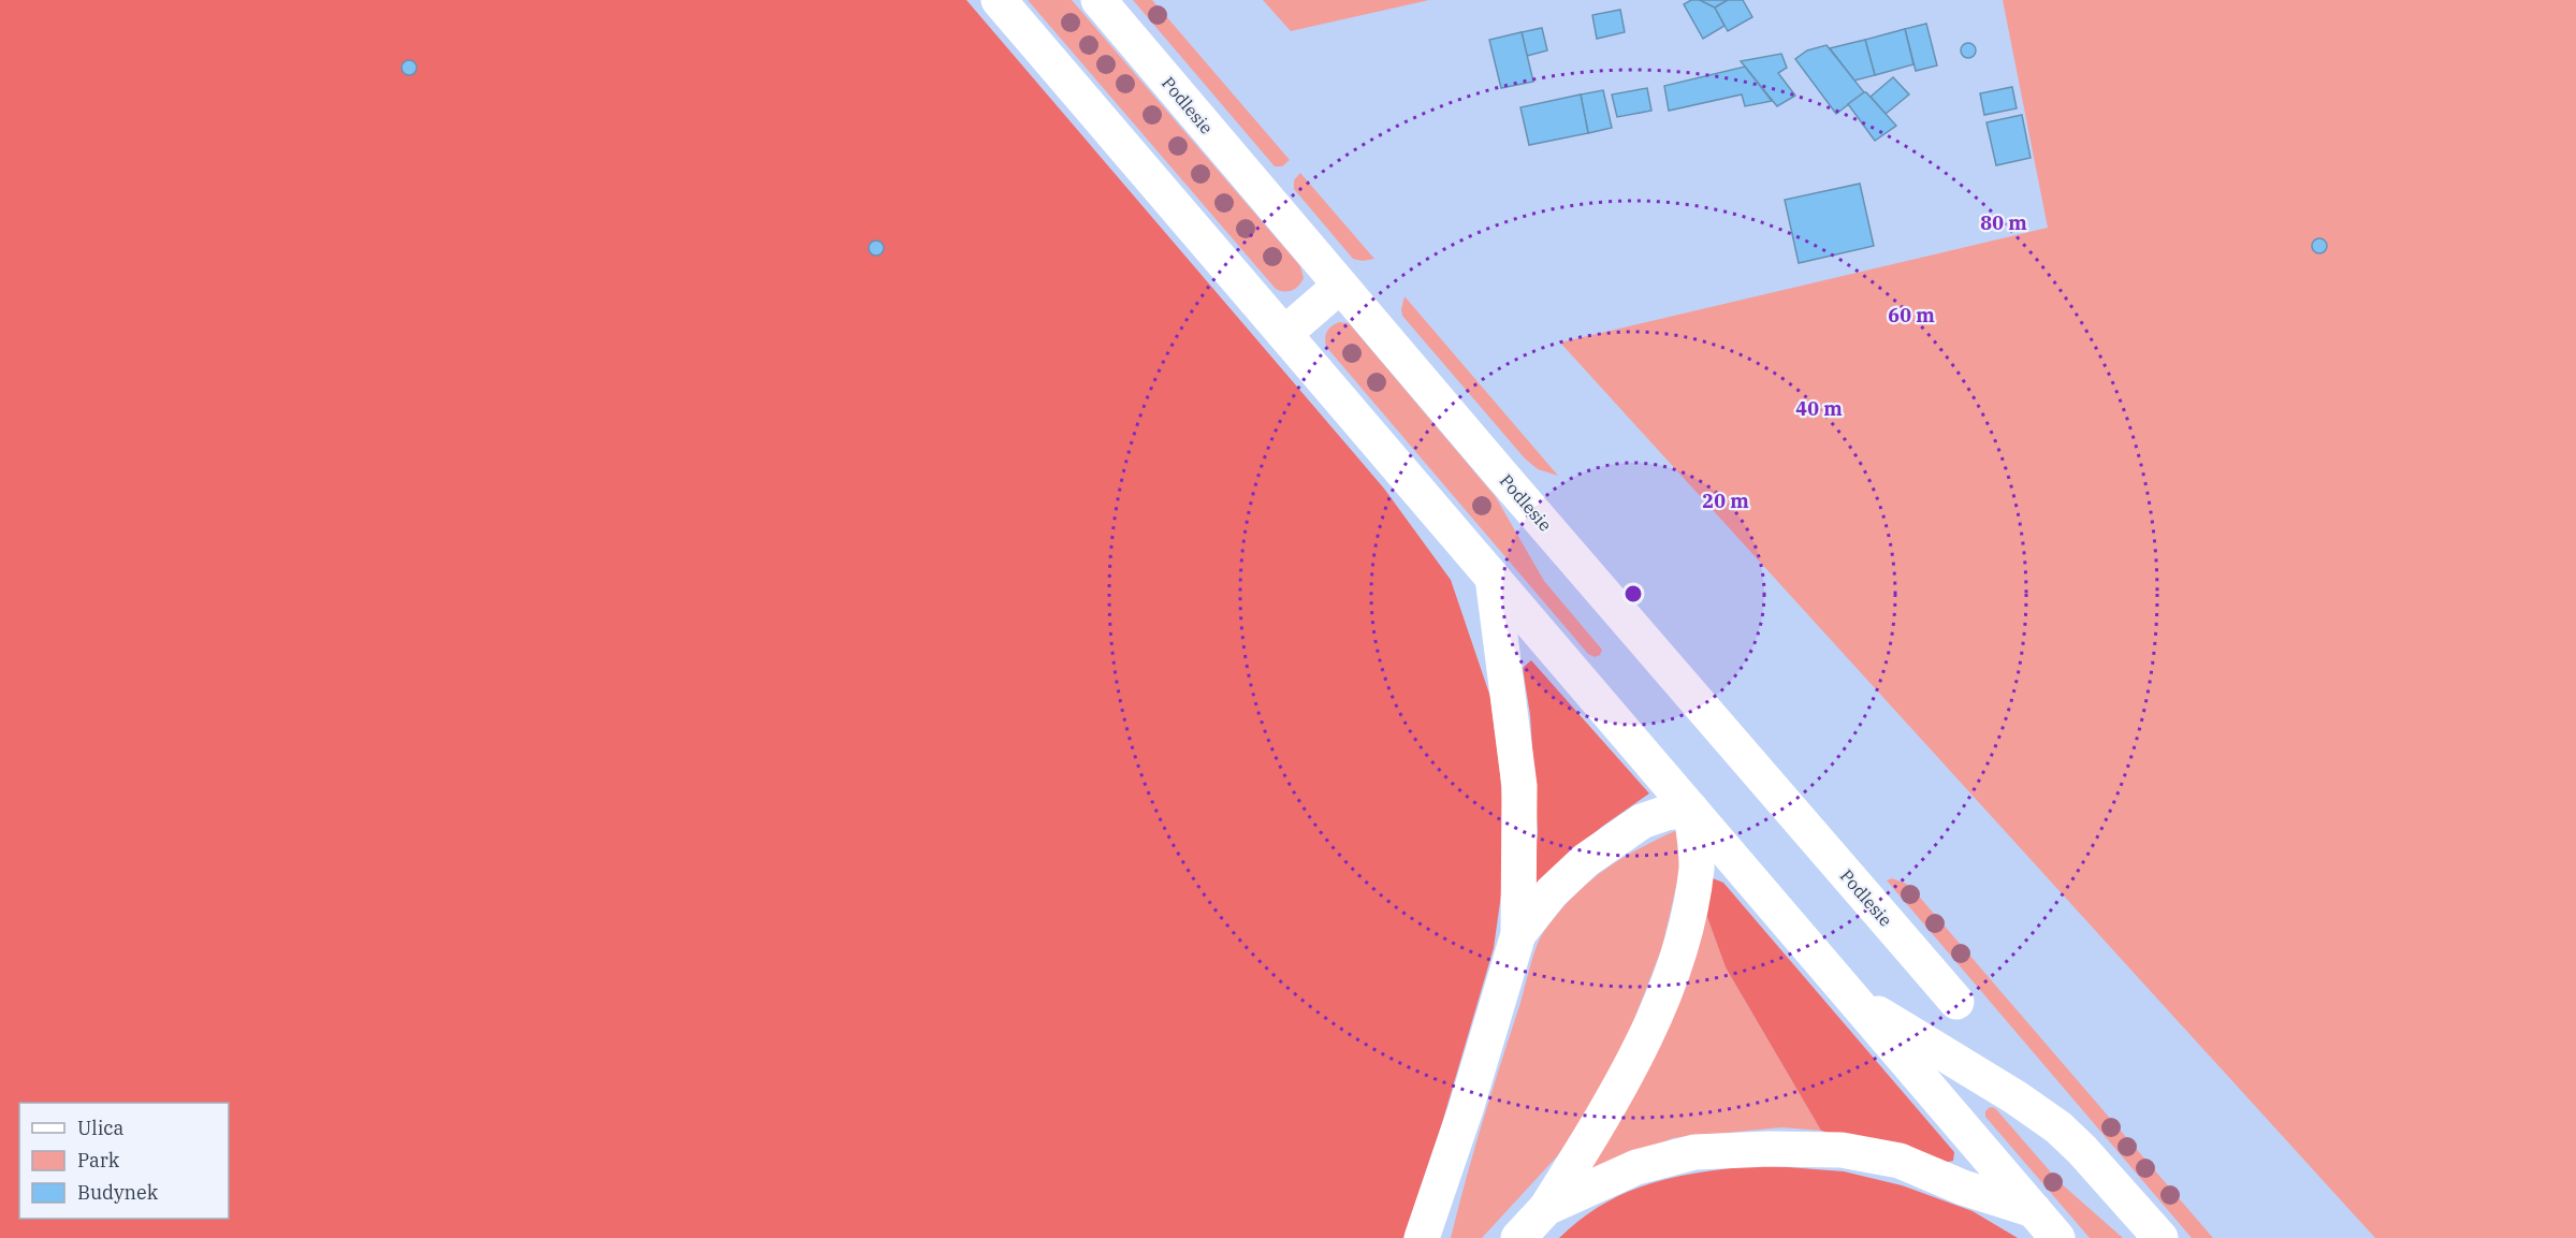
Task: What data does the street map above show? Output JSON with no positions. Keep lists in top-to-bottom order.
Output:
{
  "streets": {
    "main road": ["Podlesie"]
  },
  "legend": ["Ulica", "Park", "Budynek"],
  "rings": [
    "80 m",
    "60 m",
    "40 m",
    "20 m"
  ]
}
